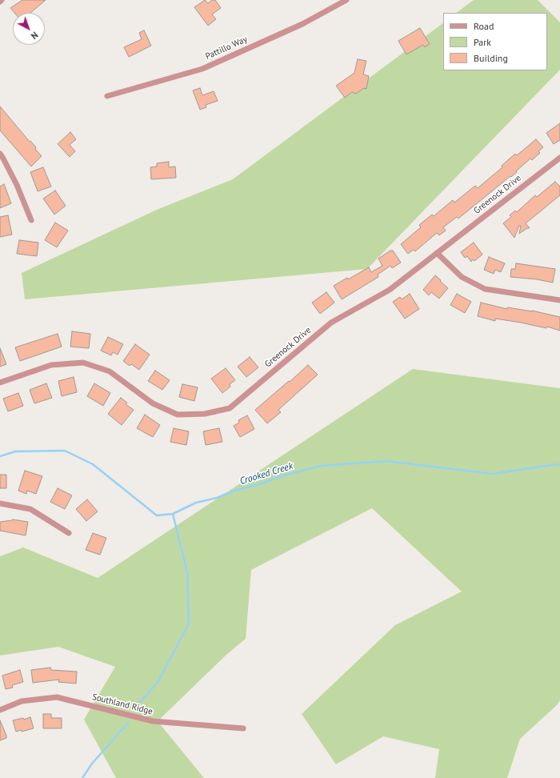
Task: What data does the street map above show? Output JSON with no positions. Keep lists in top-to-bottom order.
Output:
{
  "streets": {
    "street": ["Pattillo Way", "Greenock Drive", "Southland Ridge"]
  },
  "water": ["Crooked Creek"],
  "legend": ["Road", "Park", "Building"],
  "north": "bottom right"
}
